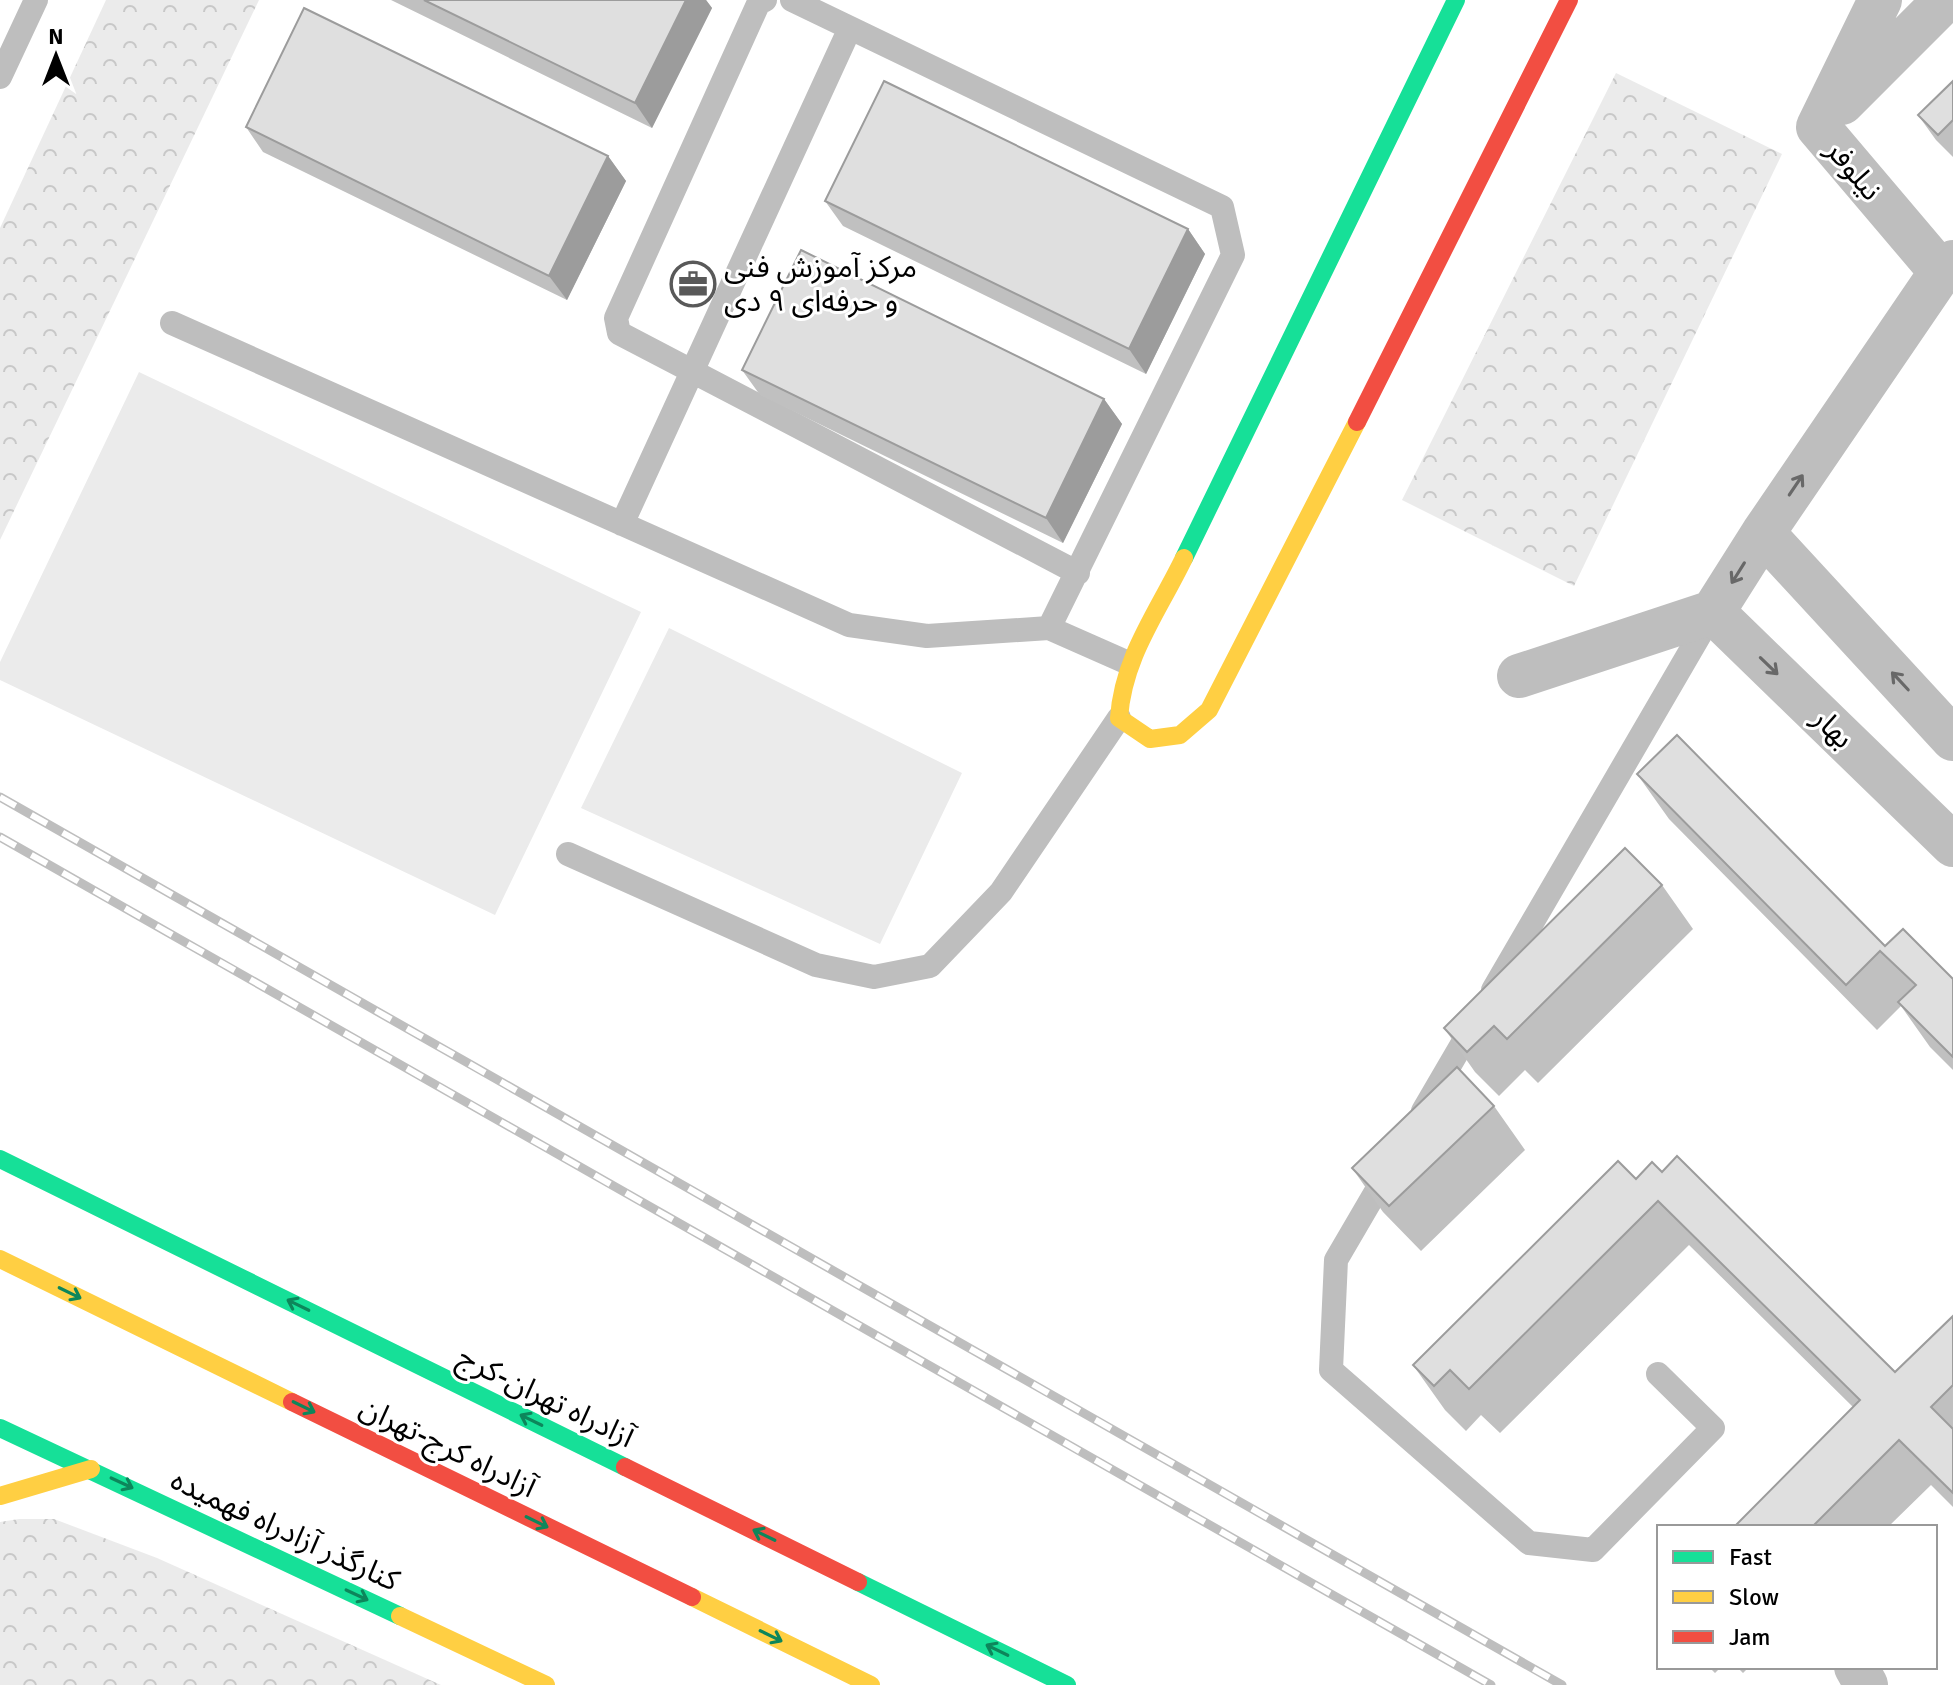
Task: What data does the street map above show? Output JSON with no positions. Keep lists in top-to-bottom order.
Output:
{
  "streets": {
    "main road": ["آزادراه تهران-کرج", "آزادراه کرج-تهران", "کنارگذر آزادراه فهمیده"],
    "street": ["نیلوفر", "بهار"]
  },
  "one_way": ["آزادراه تهران-کرج", "آزادراه کرج-تهران", "کنارگذر آزادراه فهمیده"],
  "places": {
    "office": ["مرکز آموزش فنی و حرفه‌ای ۹ دی"]
  },
  "legend": ["Fast", "Slow", "Jam"],
  "north": "top"
}
